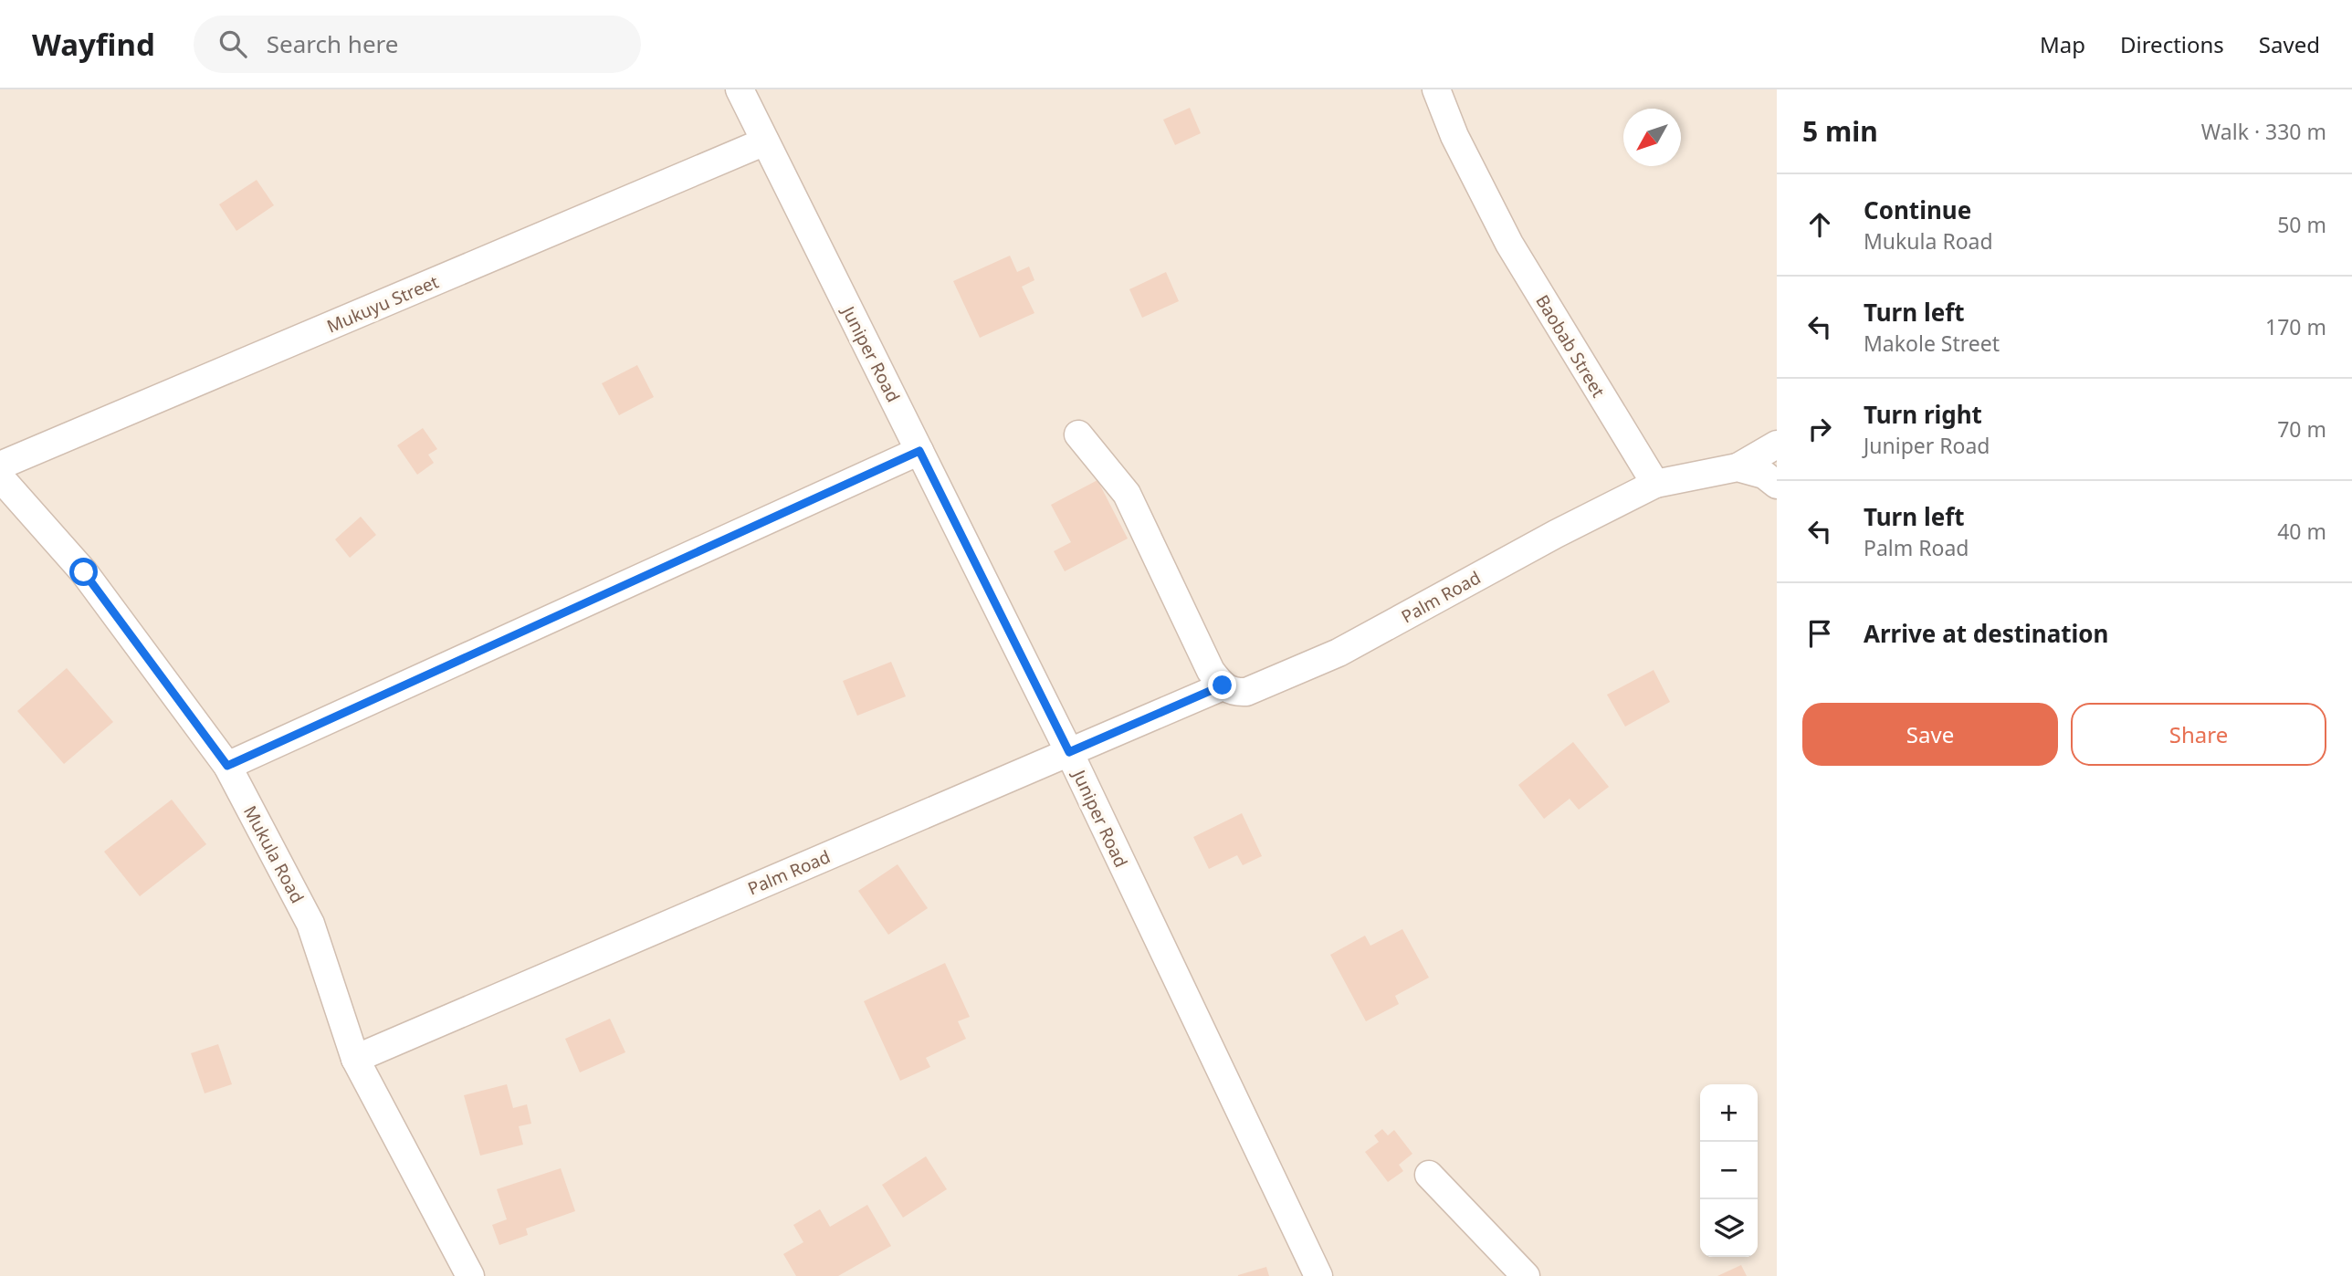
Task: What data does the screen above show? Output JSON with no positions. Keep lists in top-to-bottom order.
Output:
{
  "streets": {
    "street": [
      "Mukuyu Street",
      "Baobab Street",
      "Juniper Road",
      "Palm Road",
      "Mukula Road"
    ]
  },
  "crossings": [
    ["Mukuyu Street", "Juniper Road"],
    ["Baobab Street", "Palm Road"],
    ["Juniper Road", "Palm Road"],
    ["Palm Road", "Mukula Road"]
  ],
  "north": "bottom left",
  "page": {
    "header": "Wayfind",
    "search": "Search here",
    "nav": ["Map", "Directions", "Saved"],
    "heading": ["5 min", "Walk · 330 m"],
    "list": [
      ["Continue", "Mukula Road", "50 m"],
      ["Turn left", "Makole Street", "170 m"],
      ["Turn right", "Juniper Road", "70 m"],
      ["Turn left", "Palm Road", "40 m"],
      "Arrive at destination"
    ],
    "buttons": ["Save", "Share"],
    "map_buttons": ["+", "−"]
  }
}
